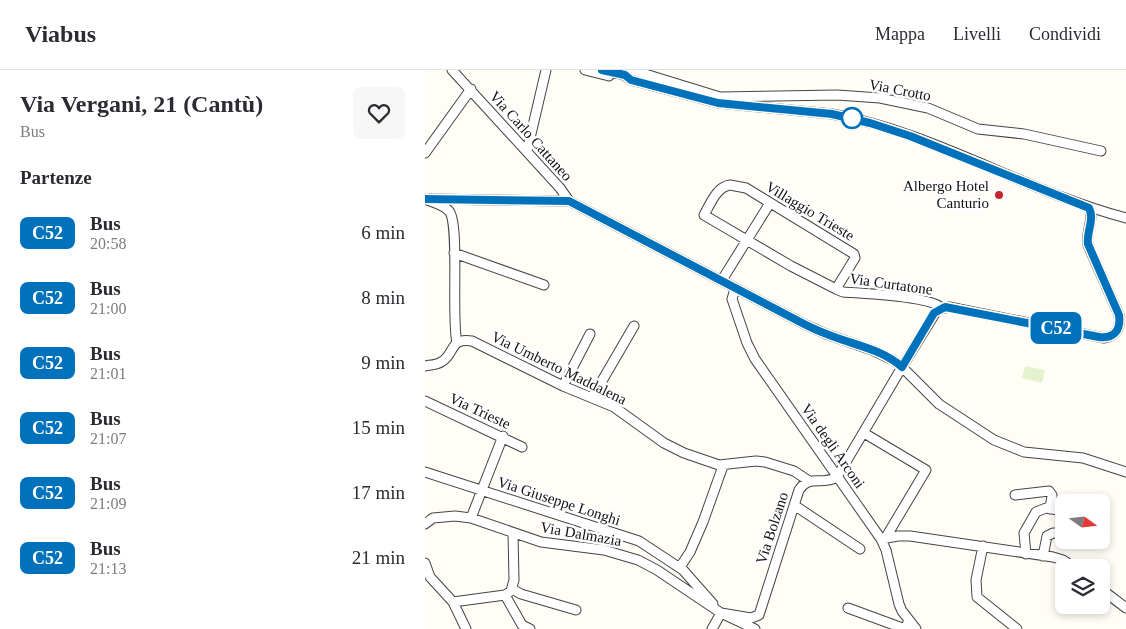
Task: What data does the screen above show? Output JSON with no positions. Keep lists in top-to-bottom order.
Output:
{
  "streets": {
    "street": [
      "Via Crotto",
      "Via Carlo Cattaneo",
      "Villaggio Trieste",
      "Via Curtatone",
      "Via Umberto Maddalena",
      "Via Trieste",
      "Via degli Arconi",
      "Via Giuseppe Longhi",
      "Via Bolzano",
      "Via Dalmazia"
    ]
  },
  "crossings": [
    ["Via Carlo Cattaneo", "Via degli Arconi"],
    ["Villaggio Trieste", "Via Curtatone"],
    ["Via Umberto Maddalena", "Via Bolzano"],
    ["Via degli Arconi", "Via Bolzano"],
    ["Via Giuseppe Longhi", "Via Bolzano"],
    ["Via Giuseppe Longhi", "Via Dalmazia"],
    ["Via Bolzano", "Via Dalmazia"]
  ],
  "places": ["Albergo Hotel Canturio"],
  "lines": ["bus line C52"],
  "north": "right",
  "page": {
    "header": "Viabus",
    "nav": ["Mappa", "Livelli", "Condividi"],
    "heading": [
      ["Via Vergani, 21 (Cantù)", "Bus"],
      "Partenze"
    ],
    "on_map": "C52",
    "list": [
      {
        "mark": "C52",
        "name": "Bus",
        "note": "20:58",
        "value": "6 min"
      },
      {
        "mark": "C52",
        "name": "Bus",
        "note": "21:00",
        "value": "8 min"
      },
      {
        "mark": "C52",
        "name": "Bus",
        "note": "21:01",
        "value": "9 min"
      },
      {
        "mark": "C52",
        "name": "Bus",
        "note": "21:07",
        "value": "15 min"
      },
      {
        "mark": "C52",
        "name": "Bus",
        "note": "21:09",
        "value": "17 min"
      },
      {
        "mark": "C52",
        "name": "Bus",
        "note": "21:13",
        "value": "21 min"
      }
    ]
  }
}
